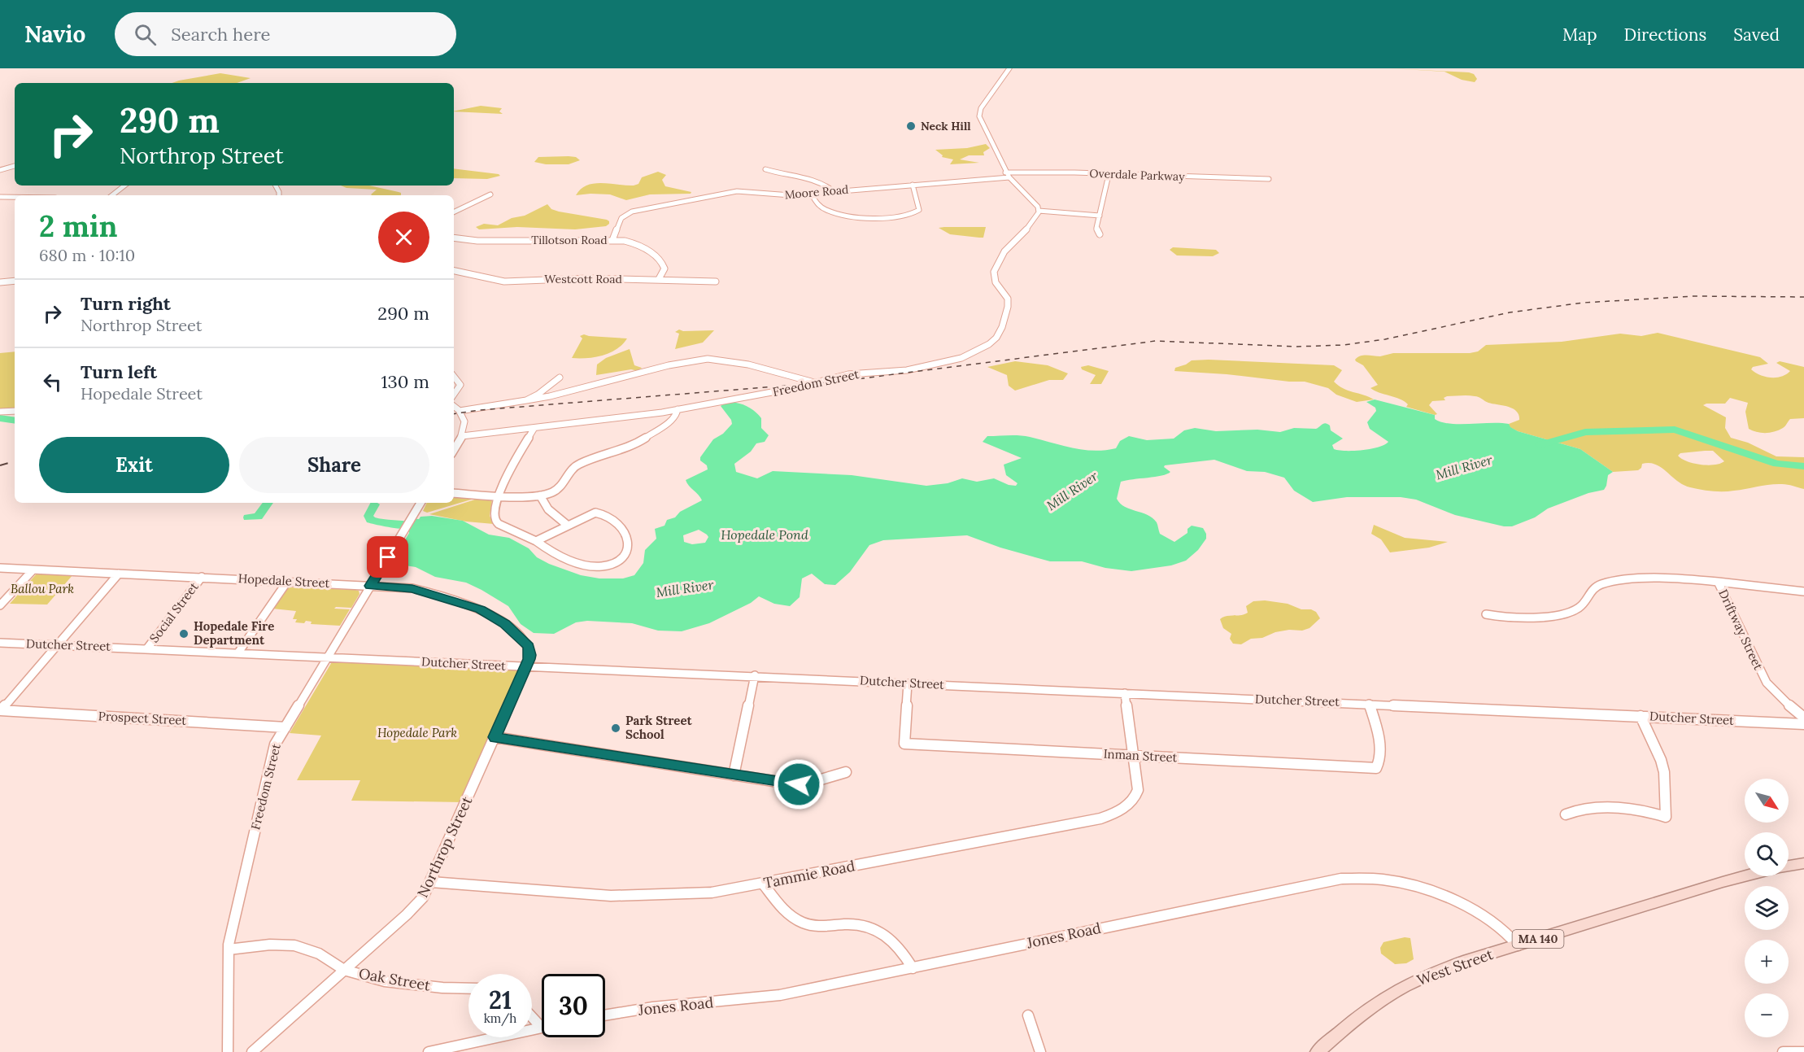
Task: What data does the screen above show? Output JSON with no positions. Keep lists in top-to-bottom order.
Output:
{
  "streets": {
    "main road": ["MA 140", "West Street"],
    "street": [
      "Overdale Parkway",
      "Moore Road",
      "Tillotson Road",
      "Westcott Road",
      "Freedom Street",
      "Hopedale Street",
      "Social Street",
      "Driftway Street",
      "Dutcher Street",
      "Prospect Street",
      "Inman Street",
      "Northrop Street",
      "Tammie Road",
      "Jones Road",
      "Oak Street"
    ]
  },
  "crossings": [
    ["Overdale Parkway", "Moore Road"],
    ["Moore Road", "Tillotson Road"],
    ["Tillotson Road", "Westcott Road"],
    ["Freedom Street", "Hopedale Street"],
    ["Freedom Street", "Dutcher Street"],
    ["Freedom Street", "Prospect Street"],
    ["Freedom Street", "Oak Street"],
    ["Hopedale Street", "Social Street"],
    ["Hopedale Street", "Dutcher Street"],
    ["Hopedale Street", "Northrop Street"],
    ["Social Street", "Dutcher Street"],
    ["Dutcher Street", "Inman Street"],
    ["Dutcher Street", "Northrop Street"],
    ["Dutcher Street", "Tammie Road"],
    ["Inman Street", "Tammie Road"],
    ["Northrop Street", "Tammie Road"],
    ["Northrop Street", "Oak Street"],
    ["Jones Road", "West Street"]
  ],
  "water": ["Mill River", "Hopedale Pond"],
  "parks": ["Ballou Park", "Hopedale Park"],
  "places": ["Neck Hill", "Hopedale Fire Department", "Park Street School"],
  "north": "bottom right",
  "page": {
    "header": "Navio",
    "search": "Search here",
    "nav": ["Map", "Directions", "Saved"],
    "turn": ["290 m", "Northrop Street"],
    "heading": ["2 min", "680 m · 10:10"],
    "list": [
      {
        "name": "Turn right",
        "note": "Northrop Street",
        "value": "290 m"
      },
      {
        "name": "Turn left",
        "note": "Hopedale Street",
        "value": "130 m"
      }
    ],
    "buttons": ["Exit", "Share"],
    "map_buttons": ["+", "−"],
    "speed": "21 km/h",
    "limit": "30"
  }
}
